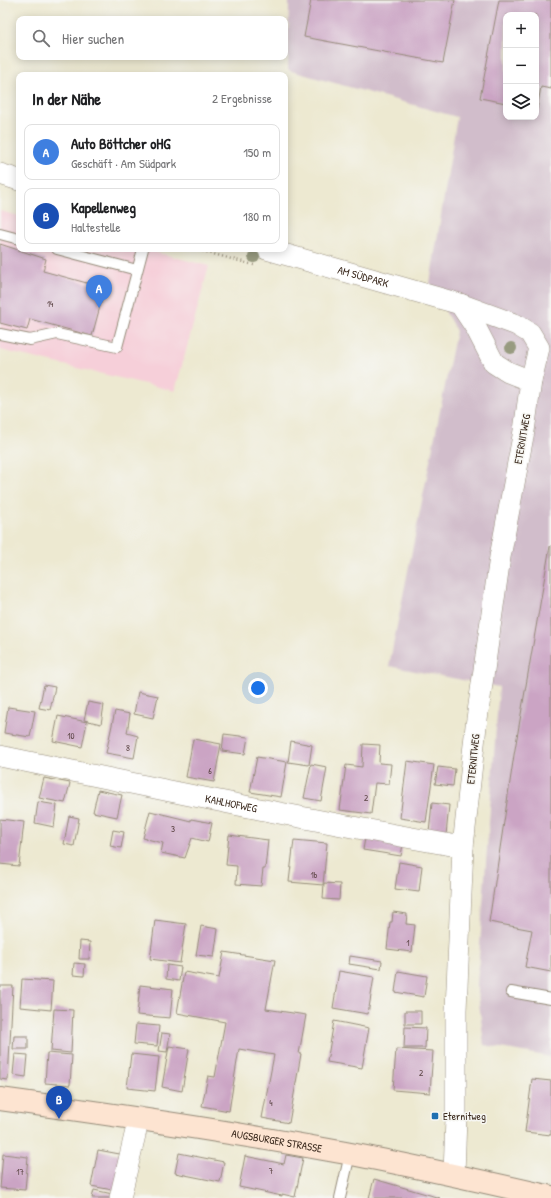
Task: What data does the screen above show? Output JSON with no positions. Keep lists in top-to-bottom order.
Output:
{
  "streets": {
    "main road": ["AUGSBURGER STRASSE"],
    "street": ["AM SÜDPARK", "ETERNITWEG", "KAHLHOFWEG"]
  },
  "crossings": [
    ["AM SÜDPARK", "ETERNITWEG"],
    ["ETERNITWEG", "KAHLHOFWEG"],
    ["ETERNITWEG", "AUGSBURGER STRASSE"]
  ],
  "places": {
    "transit": ["Eternitweg"]
  },
  "house_numbers": [
    "14",
    "10",
    "8",
    "6",
    "2",
    "3",
    "1b",
    "1",
    "2",
    "4",
    "7",
    "17"
  ],
  "page": {
    "map_buttons": ["+", "−"],
    "search": "Hier suchen",
    "heading": ["In der Nähe", "2 Ergebnisse"],
    "list": [
      {
        "mark": "A",
        "name": "Auto Böttcher oHG",
        "note": "Geschäft · Am Südpark",
        "value": "150 m"
      },
      {
        "mark": "B",
        "name": "Kapellenweg",
        "note": "Haltestelle",
        "value": "180 m"
      }
    ],
    "pins": ["A", "B"]
  }
}
